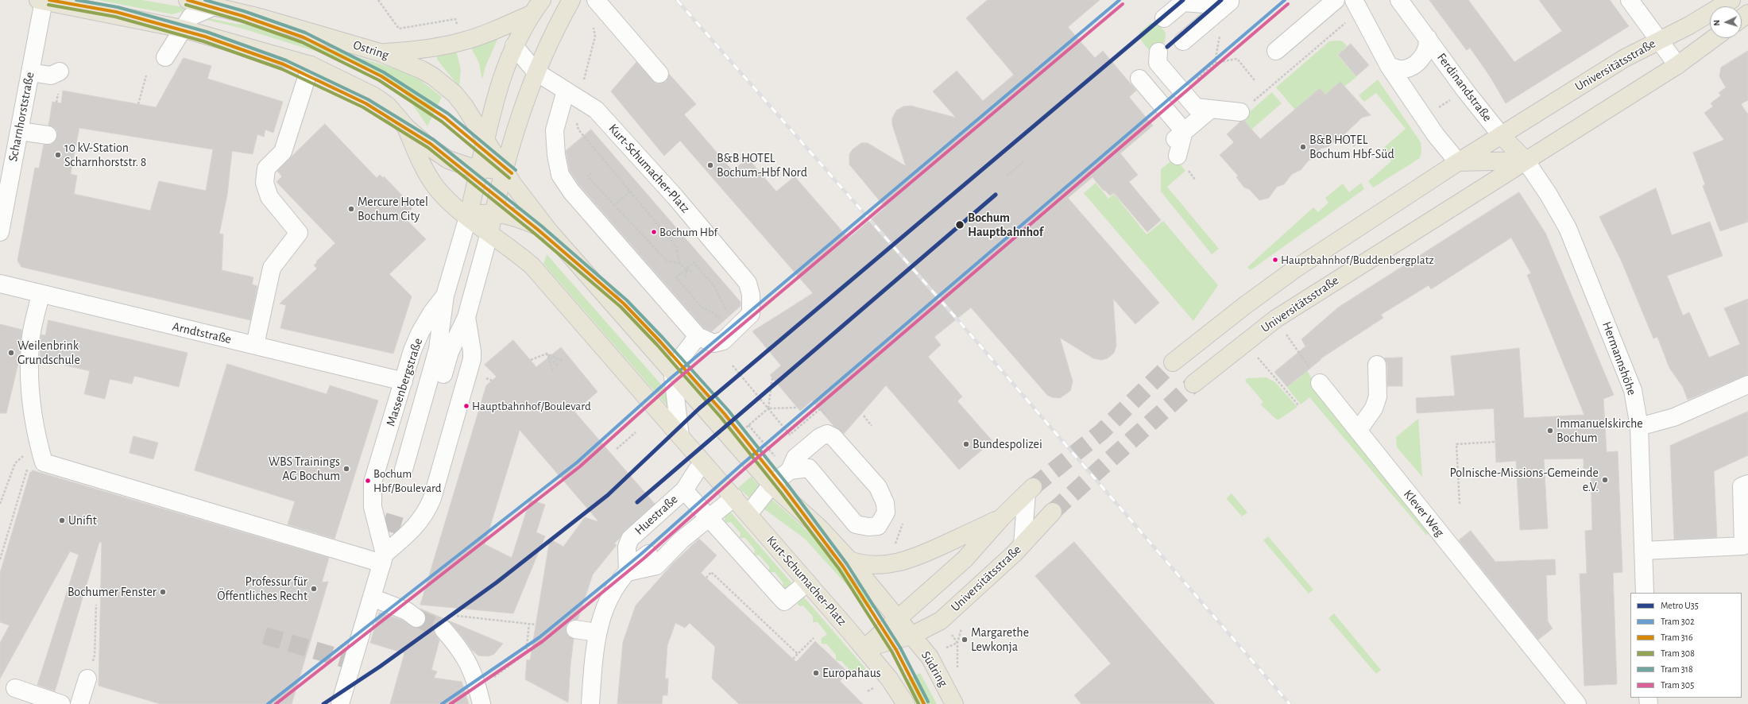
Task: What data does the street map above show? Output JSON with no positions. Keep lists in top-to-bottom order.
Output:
{
  "streets": {
    "main road": [
      "Ostring",
      "Universitätsstraße",
      "Kurt-Schumacher-Platz",
      "Südring"
    ],
    "street": [
      "Ferdinandstraße",
      "Scharnhorststraße",
      "Arndtstraße",
      "Hermannshöhe",
      "Massenbergstraße",
      "Klever Weg",
      "Huestraße"
    ]
  },
  "crossings": [
    ["Universitätsstraße", "Ferdinandstraße"],
    ["Universitätsstraße", "Hermannshöhe"],
    ["Universitätsstraße", "Südring"],
    ["Kurt-Schumacher-Platz", "Massenbergstraße"],
    ["Kurt-Schumacher-Platz", "Huestraße"],
    ["Arndtstraße", "Massenbergstraße"]
  ],
  "places": [
    "B&B HOTEL Bochum Hbf-Süd",
    "10 kV-Station Scharnhorststr. 8",
    "B&B HOTEL Bochum-Hbf Nord",
    "Mercure Hotel Bochum City",
    "Bochum Hauptbahnhof",
    "Bochum Hbf",
    "Hauptbahnhof/Buddenbergplatz",
    "Weilenbrink Grundschule",
    "Hauptbahnhof/Boulevard",
    "Immanuelskirche Bochum",
    "Bundespolizei",
    "WBS Trainings AG Bochum",
    "Polnische-Missions-Gemeinde e.V.",
    "Bochum Hbf/Boulevard",
    "Unifit",
    "Professur für Öffentliches Recht",
    "Bochumer Fenster",
    "Margarethe Lewkonja",
    "Europahaus"
  ],
  "lines": [
    "metro line U35",
    "tram line 302",
    "tram line 316",
    "tram line 318",
    "tram line 305",
    "tram line 308"
  ],
  "legend": [
    "Metro U35",
    "Tram 302",
    "Tram 316",
    "Tram 308",
    "Tram 318",
    "Tram 305"
  ],
  "north": "left"
}
